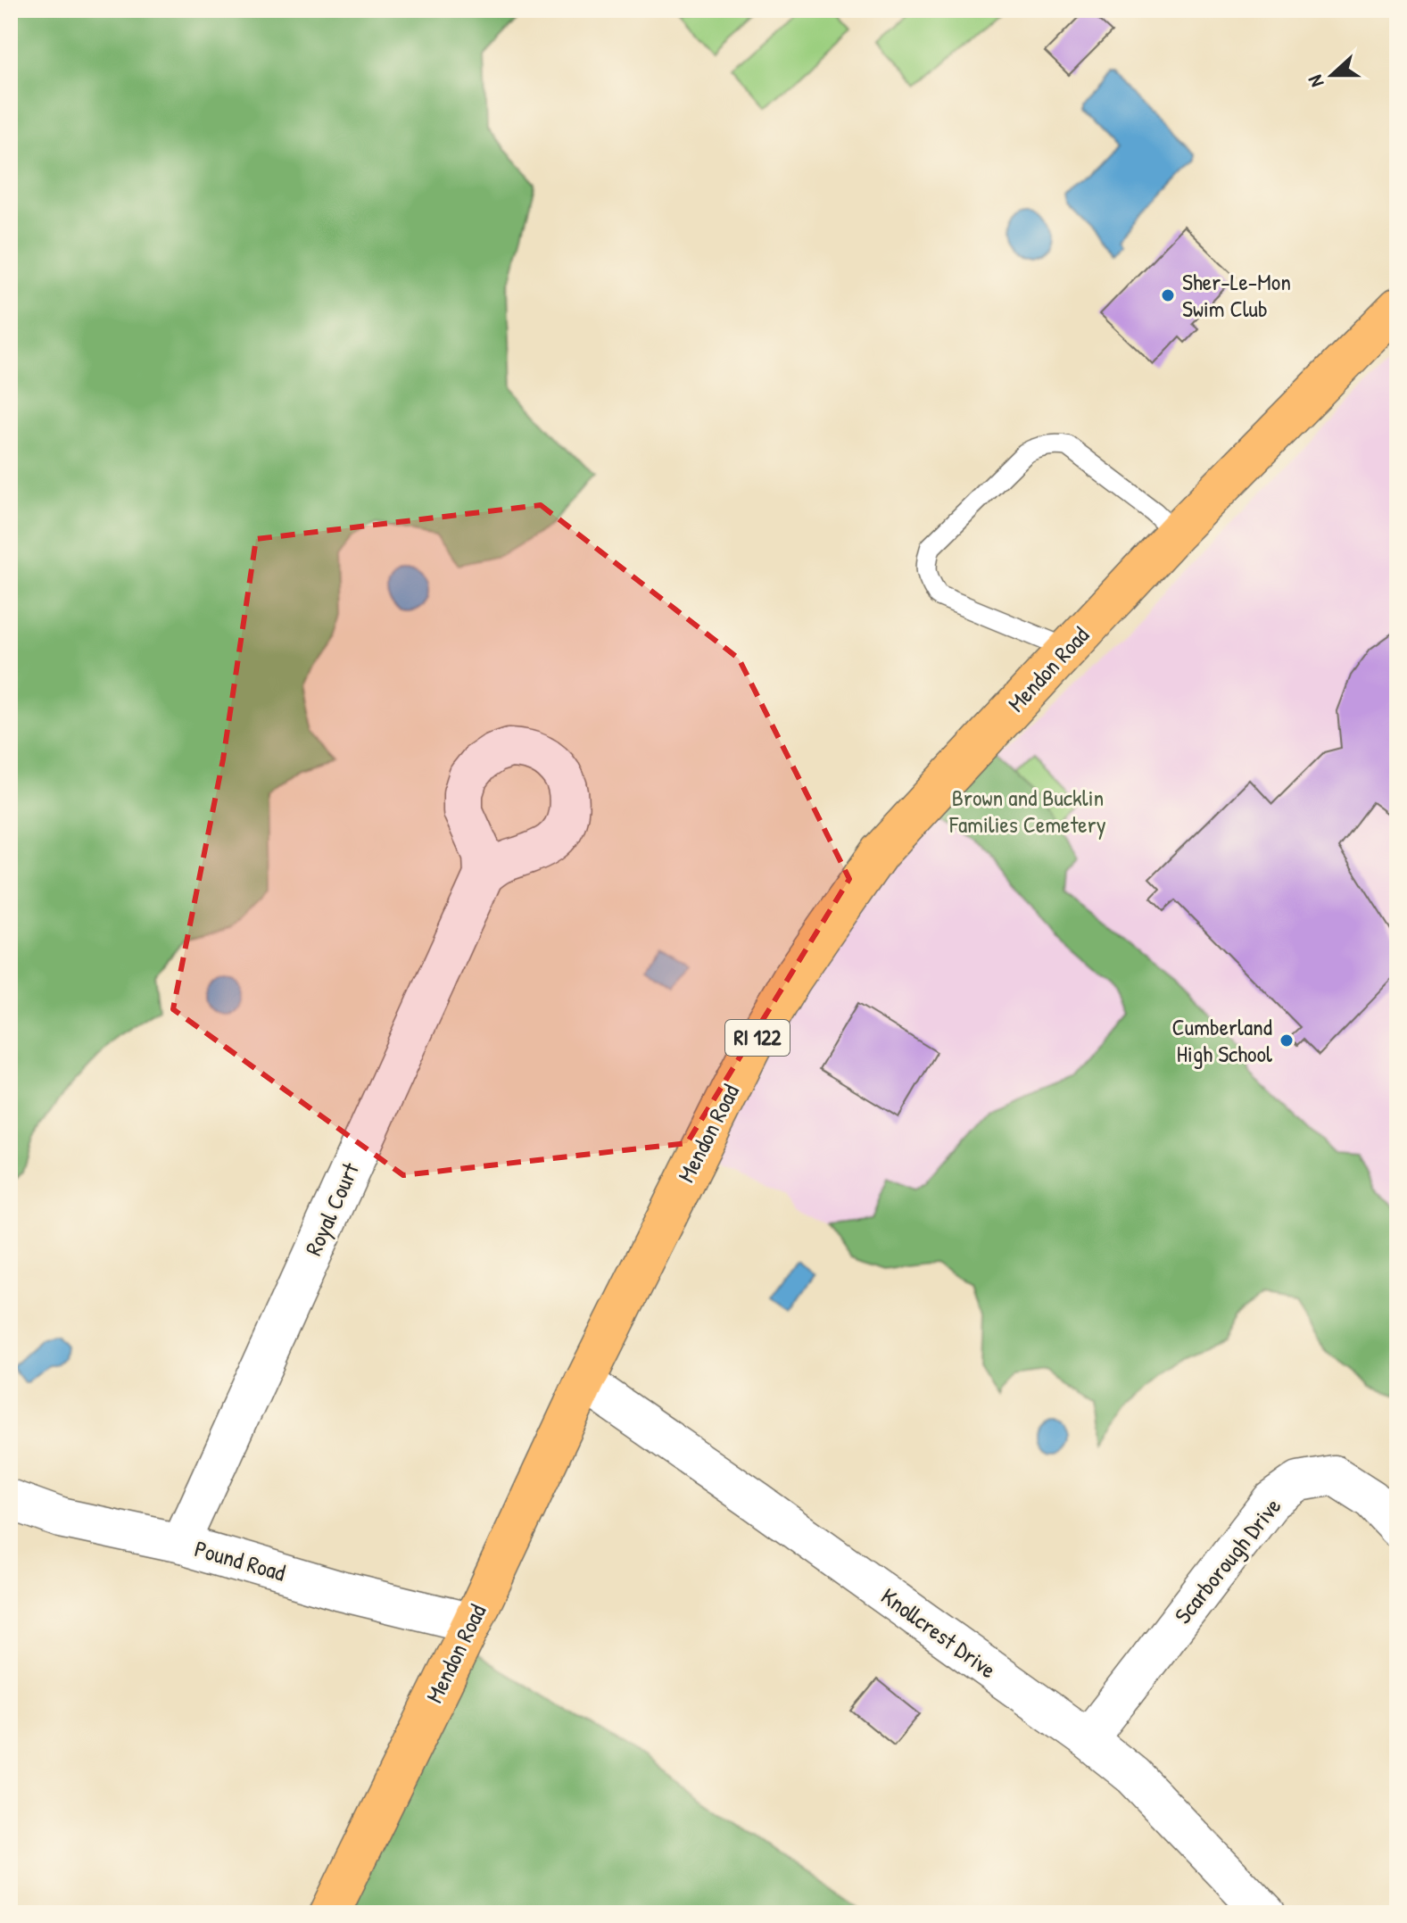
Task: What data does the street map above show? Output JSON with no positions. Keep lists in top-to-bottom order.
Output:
{
  "streets": {
    "main road": ["Mendon Road", "RI 122"],
    "street": [
      "Royal Court",
      "Pound Road",
      "Scarborough Drive",
      "Knollcrest Drive"
    ]
  },
  "crossings": [
    ["Mendon Road", "Pound Road"],
    ["Mendon Road", "Knollcrest Drive"],
    ["Royal Court", "Pound Road"],
    ["Scarborough Drive", "Knollcrest Drive"]
  ],
  "parks": ["Brown and Bucklin Families Cemetery"],
  "places": ["Sher-Le-Mon Swim Club", "Cumberland High School"],
  "north": "left"
}
